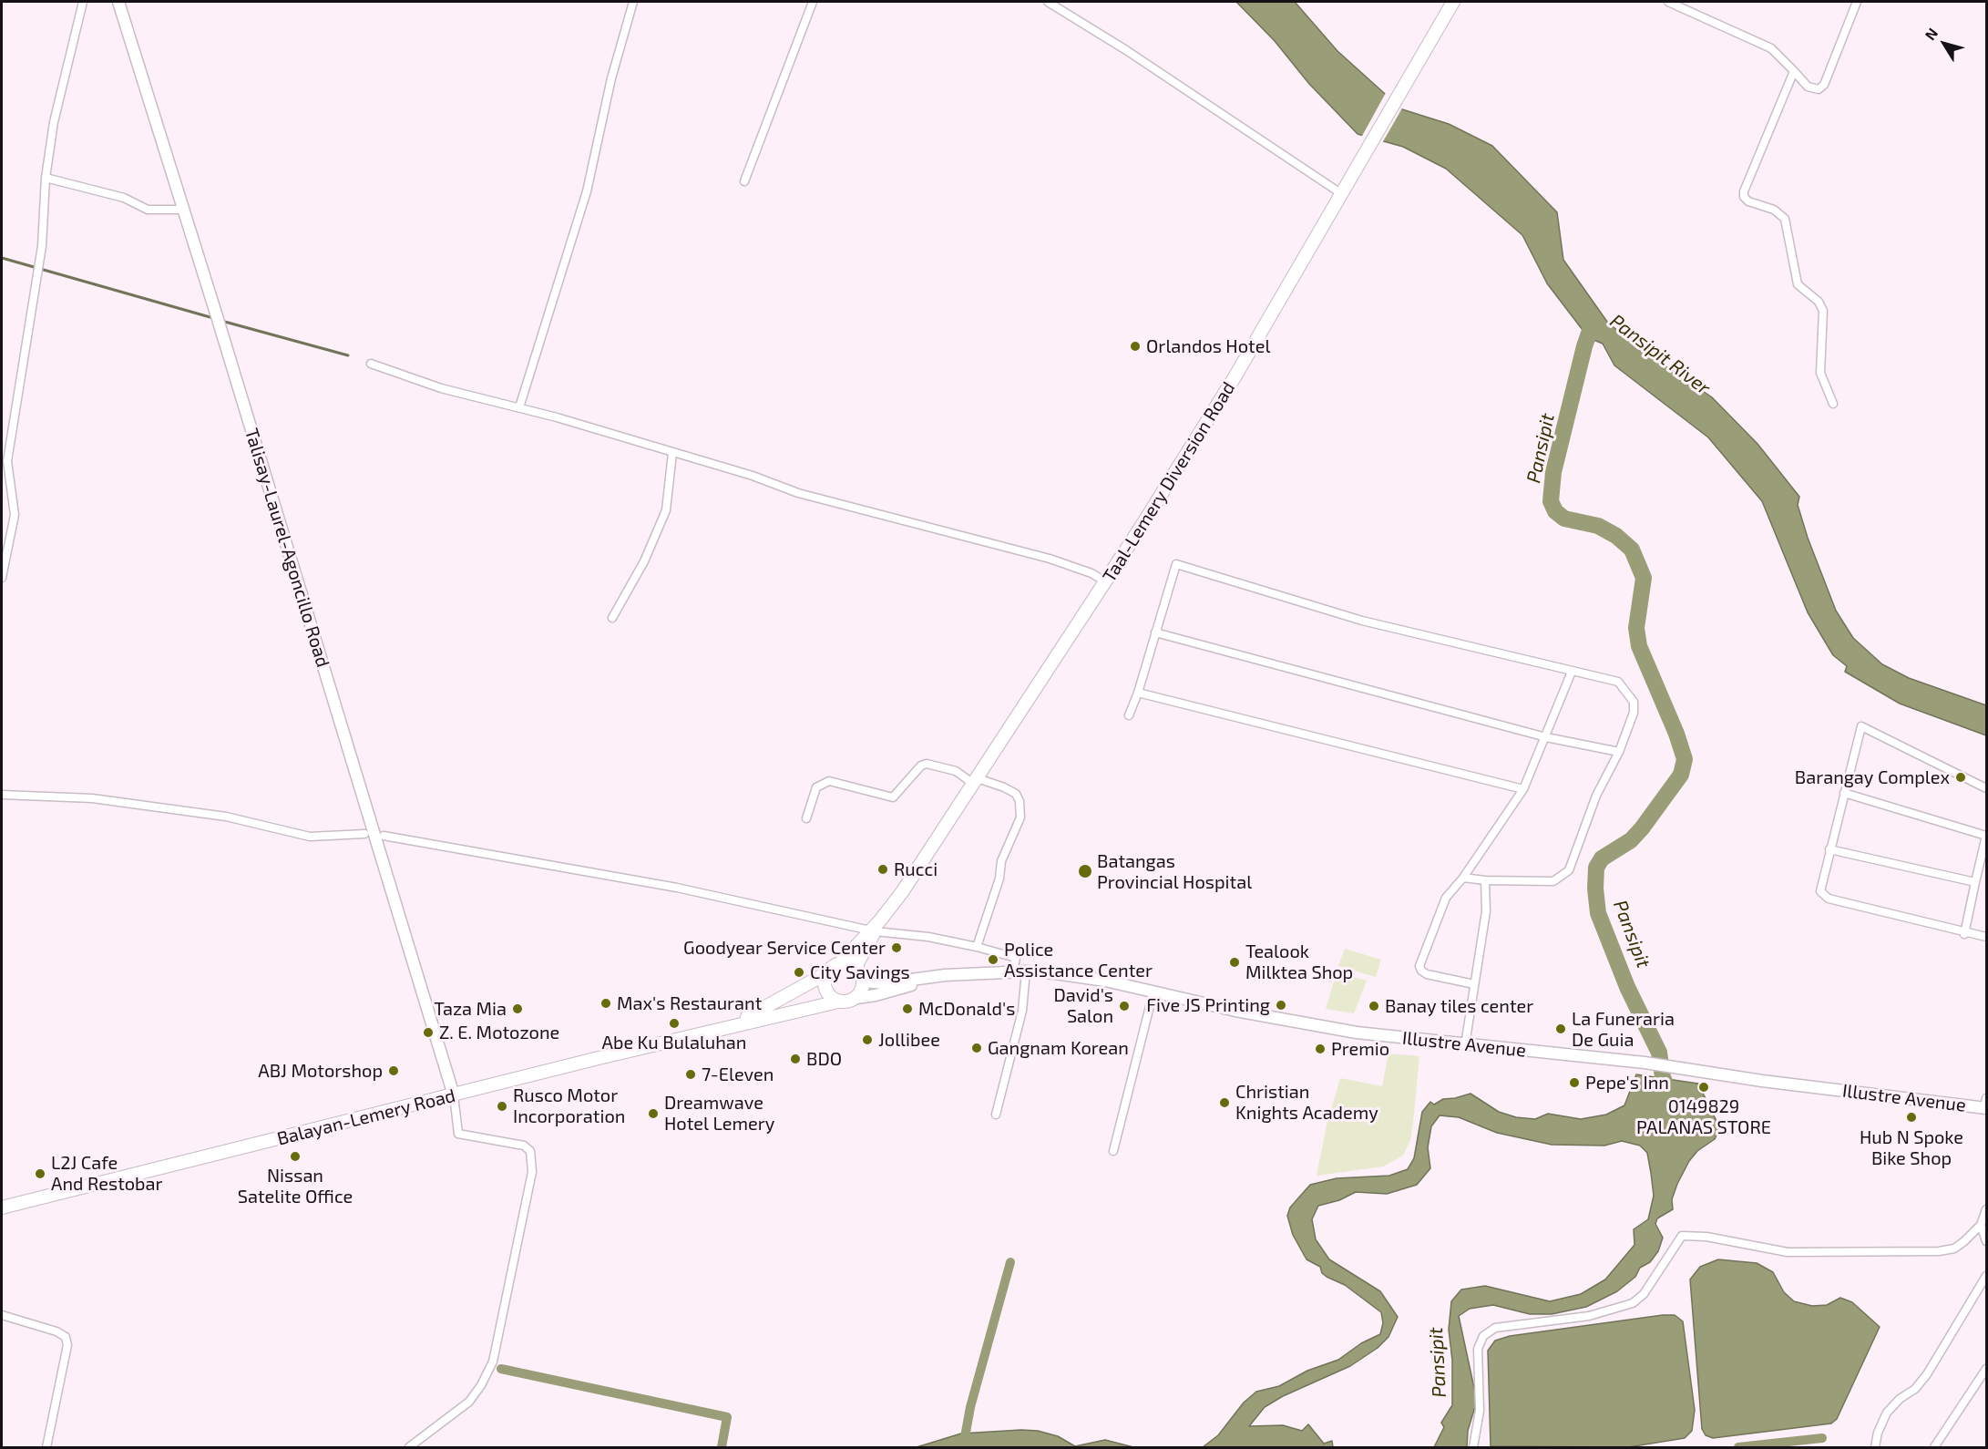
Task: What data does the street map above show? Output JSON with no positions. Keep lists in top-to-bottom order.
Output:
{
  "streets": {
    "main road": [
      "Taal-Lemery Diversion Road",
      "Talisay-Laurel-Agoncillo Road",
      "Illustre Avenue",
      "Balayan-Lemery Road"
    ]
  },
  "crossings": [
    ["Taal-Lemery Diversion Road", "Illustre Avenue"],
    ["Taal-Lemery Diversion Road", "Balayan-Lemery Road"],
    ["Talisay-Laurel-Agoncillo Road", "Balayan-Lemery Road"],
    ["Illustre Avenue", "Balayan-Lemery Road"]
  ],
  "water": ["Pansipit River", "Pansipit"],
  "places": [
    "Orlandos Hotel",
    "Barangay Complex",
    "Rucci",
    "Batangas Provincial Hospital",
    "Goodyear Service Center",
    "Police Assistance Center",
    "Tealook Milktea Shop",
    "City Savings",
    "Max's Restaurant",
    "Five JS Printing",
    "David's Salon",
    "Banay tiles center",
    "Taza Mia",
    "McDonald's",
    "Abe Ku Bulaluhan",
    "La Funeraria De Guia",
    "Z. E. Motozone",
    "Jollibee",
    "Gangnam Korean",
    "Premio",
    "BDO",
    "ABJ Motorshop",
    "7-Eleven",
    "Pepe's Inn",
    "0149829 PALANAS STORE",
    "Christian Knights Academy",
    "Rusco Motor Incorporation",
    "Dreamwave Hotel Lemery",
    "Hub N Spoke Bike Shop",
    "Nissan Satelite Office",
    "L2J Cafe And Restobar"
  ],
  "north": "top left"
}
